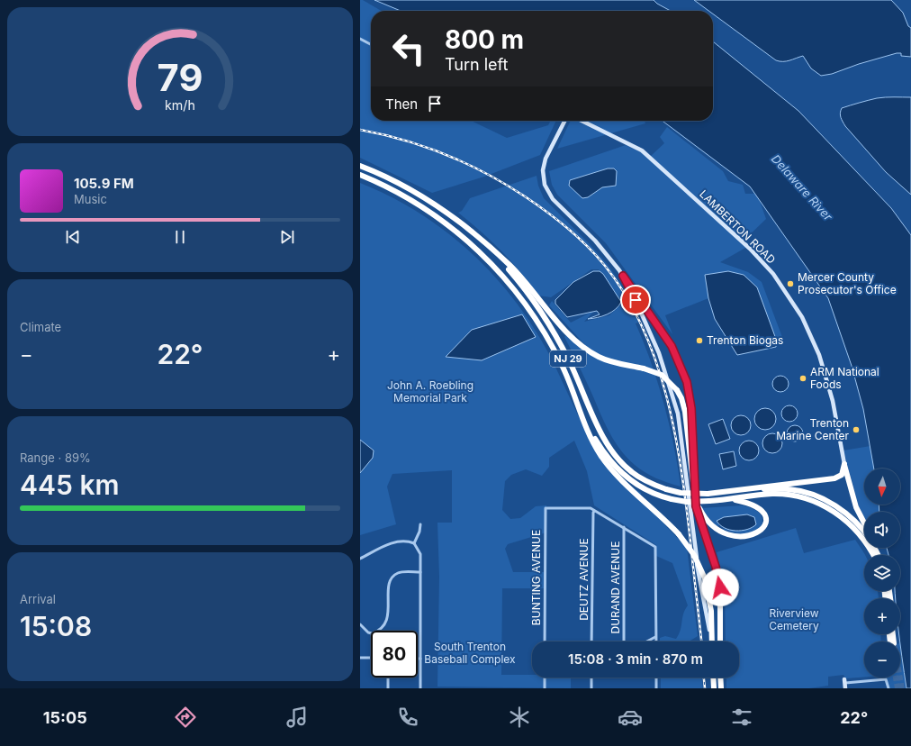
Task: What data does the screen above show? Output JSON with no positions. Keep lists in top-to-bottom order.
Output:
{
  "streets": {
    "highway": ["NJ 29"],
    "street": [
      "LAMBERTON ROAD",
      "BUNTING AVENUE",
      "DEUTZ AVENUE",
      "DURAND AVENUE"
    ]
  },
  "crossings": [
    ["BUNTING AVENUE", "DEUTZ AVENUE"]
  ],
  "water": ["Delaware River"],
  "parks": ["John A. Roebling Memorial Park", "Riverview Cemetery", "South Trenton Baseball Complex"],
  "places": [
    "Mercer County Prosecutor's Office",
    "Trenton Biogas",
    "ARM National Foods",
    "Trenton Marine Center"
  ],
  "north": "bottom",
  "page": {
    "turn": ["800 m", "Turn left"],
    "then": "Then",
    "song": ["105.9 FM", "Music"],
    "tile": [
      "Climate",
      ["Range · 89%", "445 km"],
      ["Arrival", "15:08"]
    ],
    "heat": ["−", "22°", "+"],
    "map_buttons": ["+", "−"],
    "limit": "80",
    "trip": "15:08 · 3 min · 870 m",
    "tabs": ["15:05", "22°"],
    "gauge": ["79", "km/h"]
  }
}
